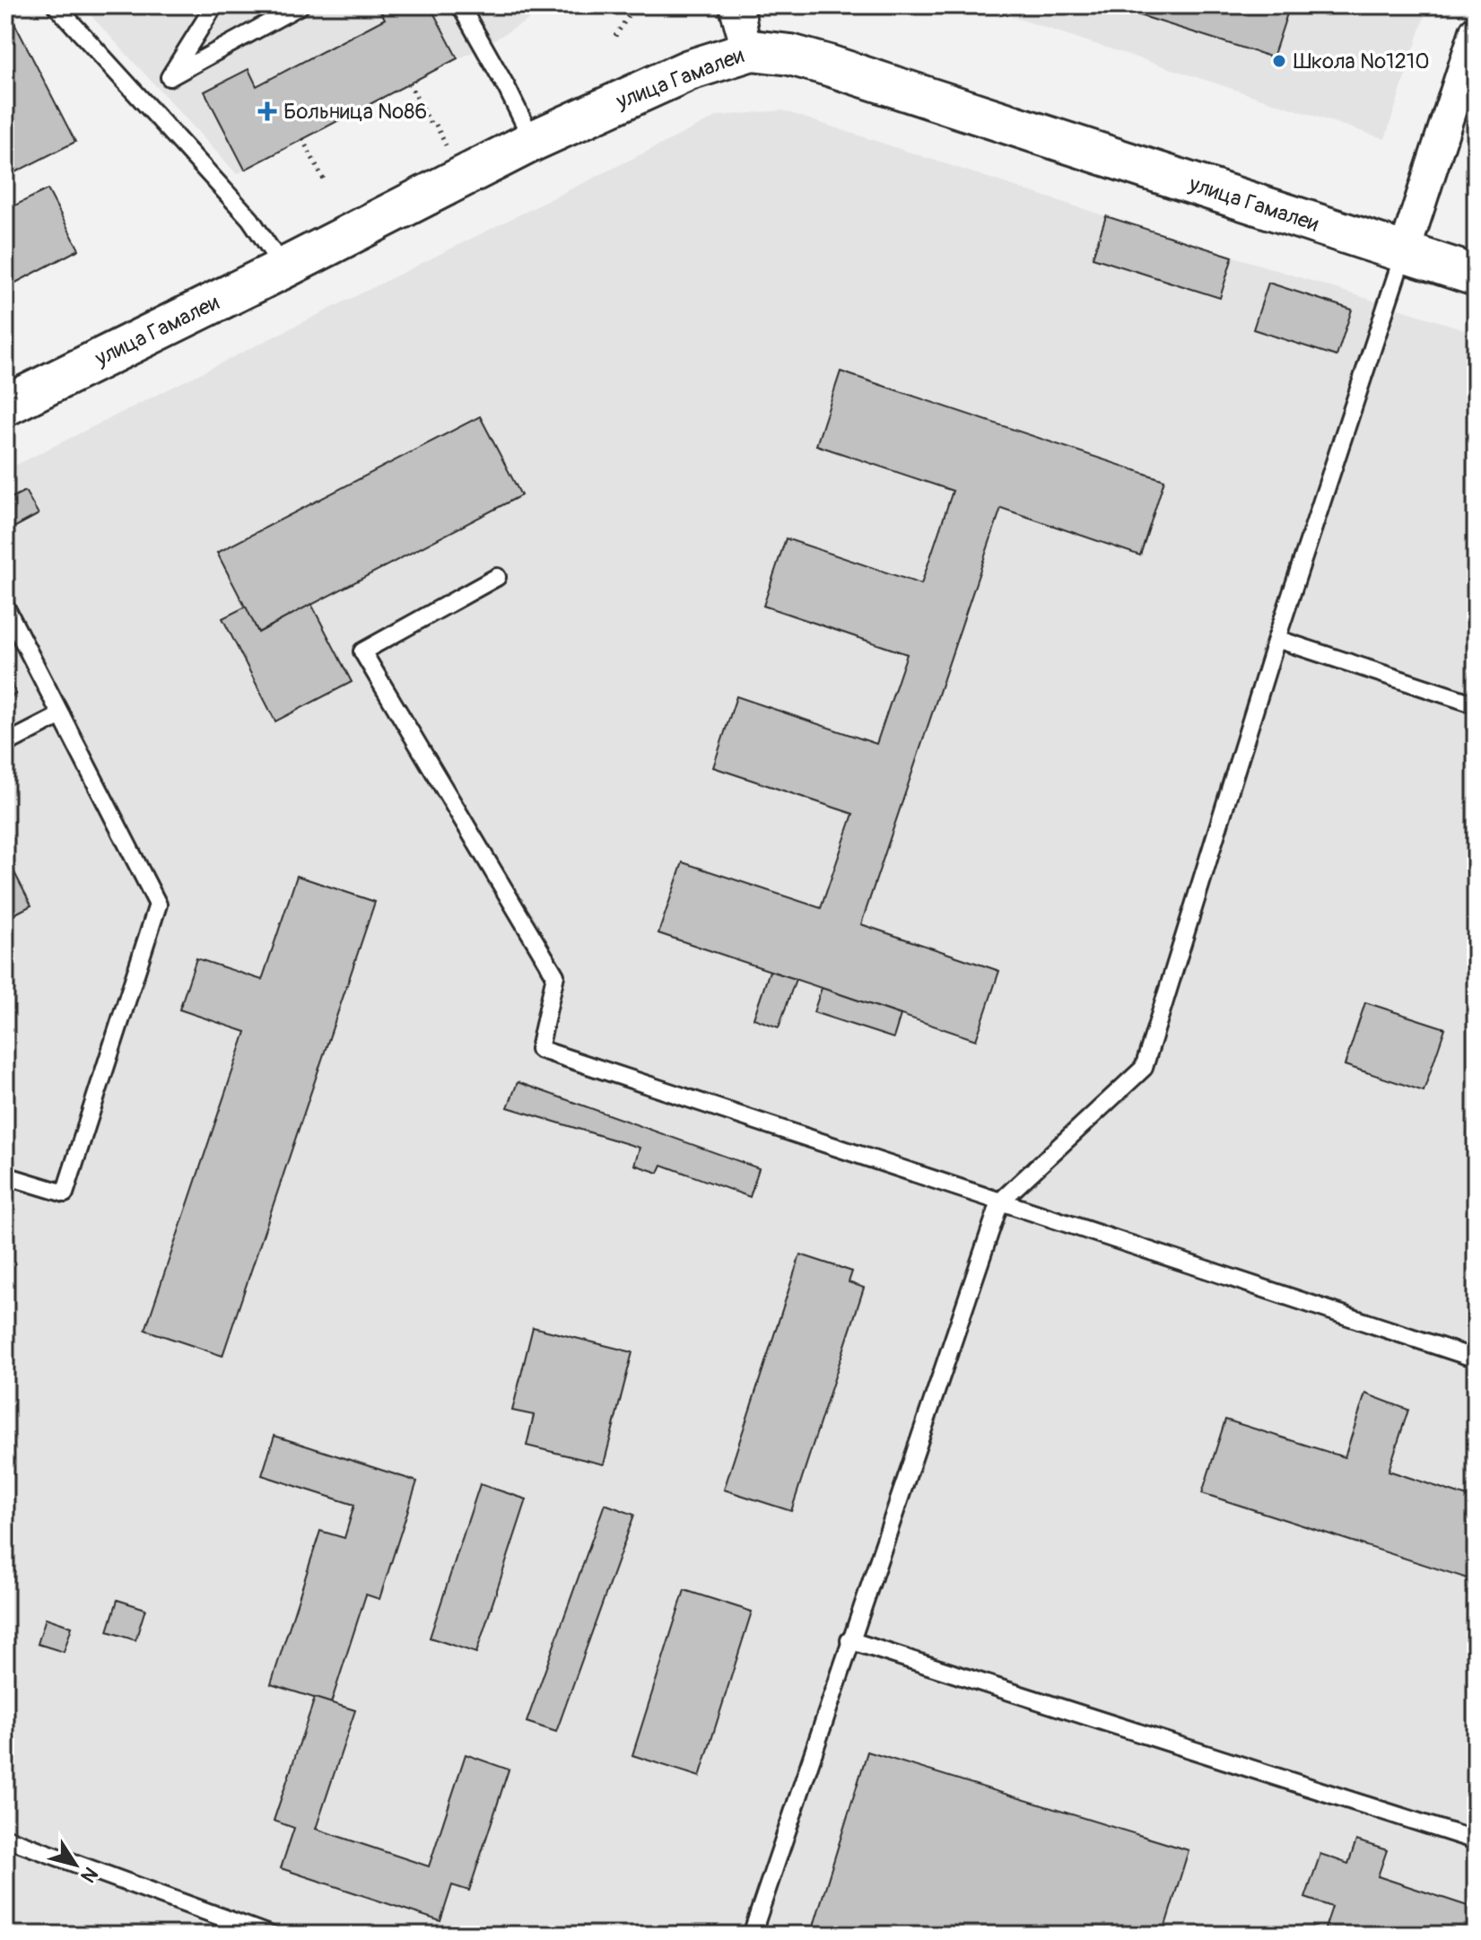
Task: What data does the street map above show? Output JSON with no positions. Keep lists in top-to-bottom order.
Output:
{
  "streets": {
    "street": ["улица Гамалеи"]
  },
  "places": {
    "other": ["Школа №1210"],
    "health": ["Больница №86"]
  },
  "north": "bottom right"
}
